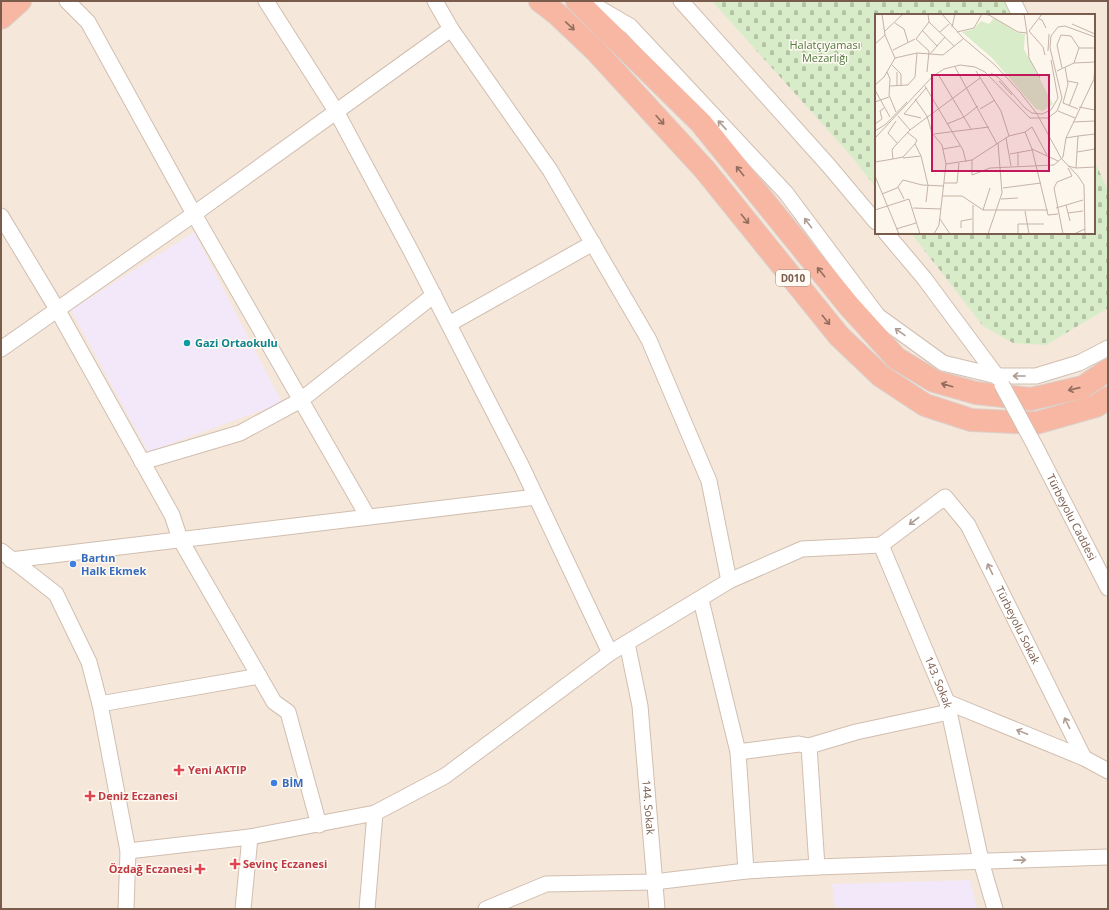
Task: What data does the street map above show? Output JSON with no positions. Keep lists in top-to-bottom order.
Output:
{
  "streets": {
    "highway": ["D010"],
    "street": [
      "Türbeyolu Caddesi",
      "Türbeyolu Sokak",
      "143. Sokak",
      "144. Sokak"
    ]
  },
  "crossings": [
    ["Türbeyolu Sokak", "143. Sokak"]
  ],
  "parks": ["Halatçıyaması Mezarlığı"],
  "places": {
    "other": ["Gazi Ortaokulu", "Bartın Halk Ekmek", "BİM"],
    "health": [
      "Yeni AKTIP",
      "Deniz Eczanesi",
      "Sevinç Eczanesi",
      "Özdağ Eczanesi"
    ]
  }
}
